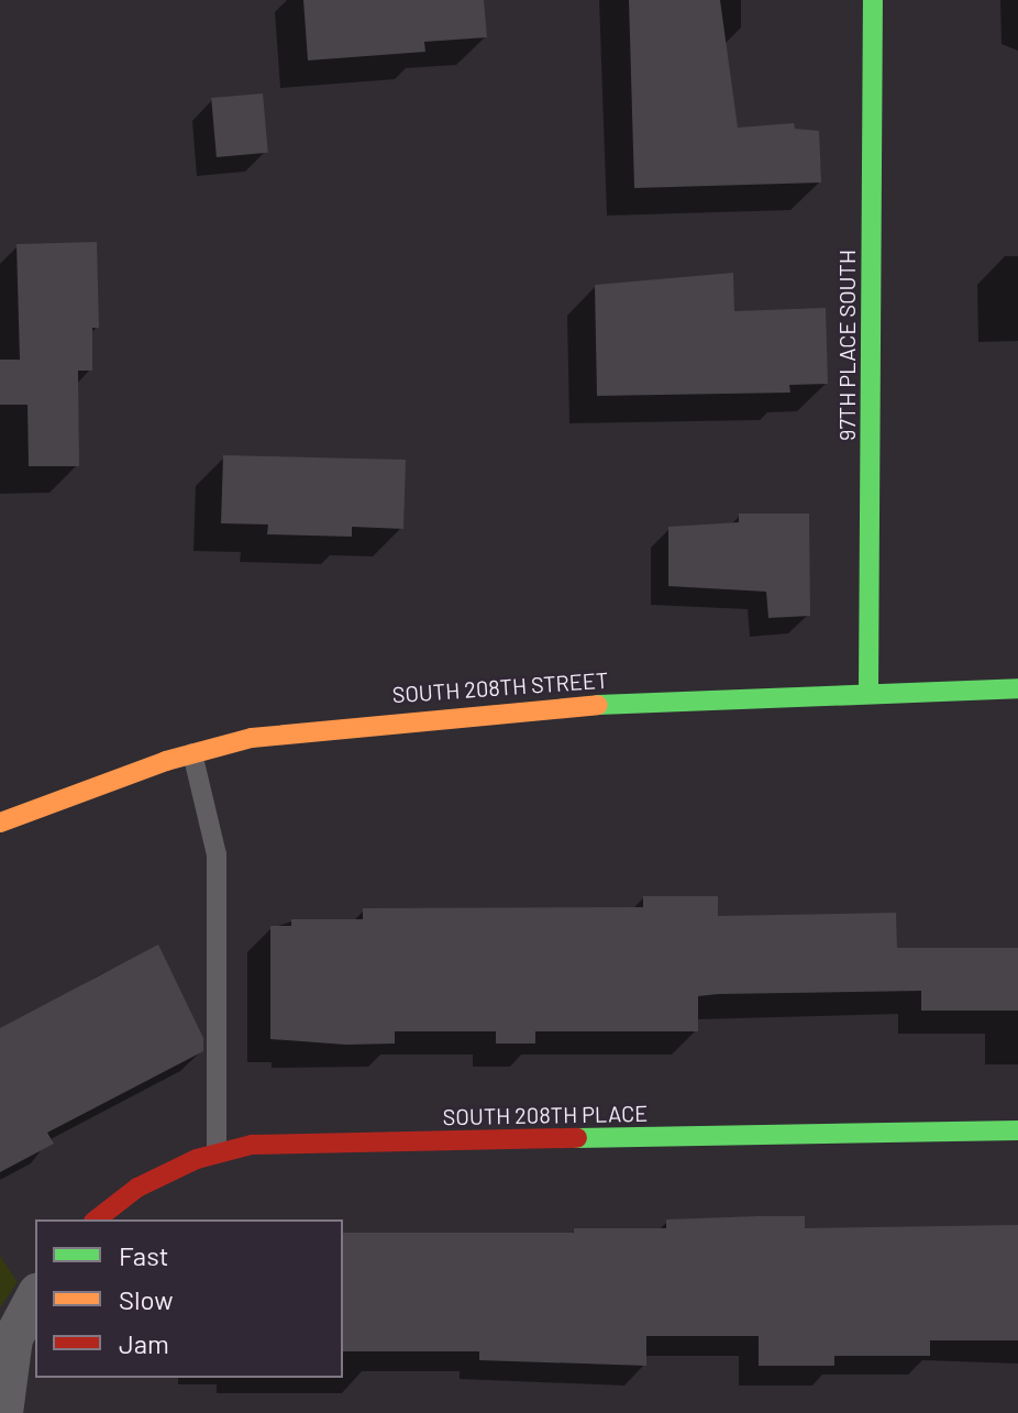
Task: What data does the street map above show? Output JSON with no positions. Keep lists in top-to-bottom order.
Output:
{
  "streets": {
    "street": ["97TH PLACE SOUTH", "SOUTH 208TH STREET", "SOUTH 208TH PLACE"]
  },
  "crossings": [
    ["97TH PLACE SOUTH", "SOUTH 208TH STREET"]
  ],
  "legend": ["Fast", "Slow", "Jam"]
}
